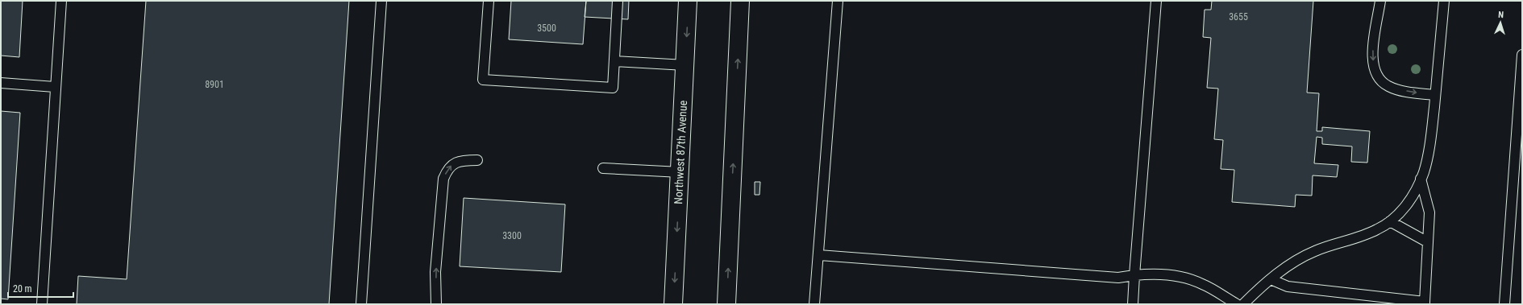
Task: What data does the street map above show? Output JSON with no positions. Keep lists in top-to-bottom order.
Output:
{
  "streets": {
    "main road": ["Northwest 87th Avenue"]
  },
  "house_numbers": [
    "3655",
    "3500",
    "8901",
    "3300"
  ],
  "scale_bar": "20 m",
  "north": "top"
}
